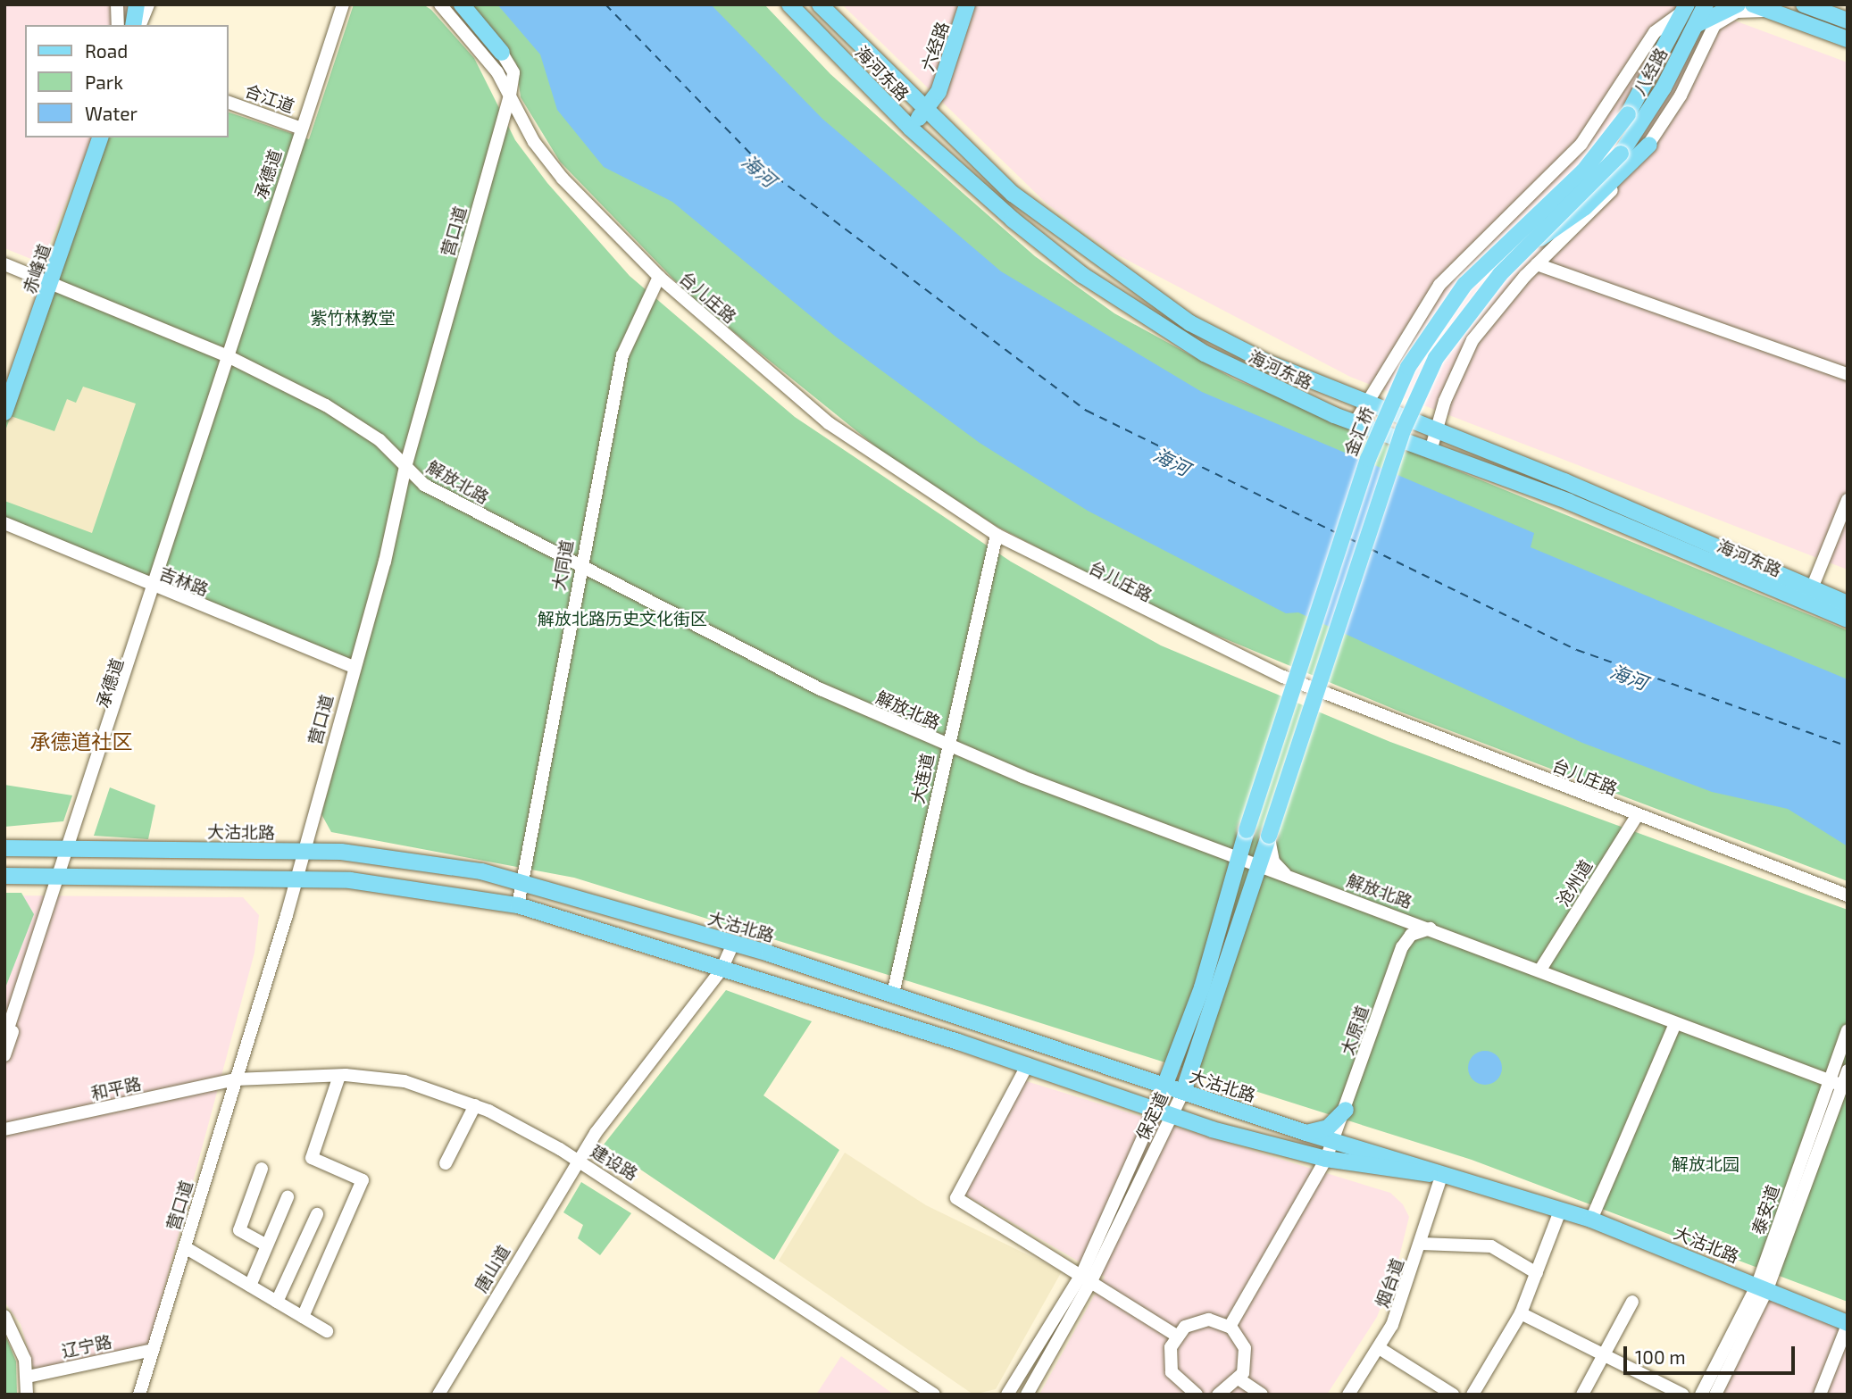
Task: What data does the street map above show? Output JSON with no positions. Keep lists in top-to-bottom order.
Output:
{
  "streets": {
    "main road": [
      "六经路",
      "八经路",
      "海河东路",
      "赤峰道",
      "金汇桥",
      "大沽北路",
      "保定道"
    ],
    "street": [
      "合江道",
      "承德道",
      "营口道",
      "台儿庄路",
      "解放北路",
      "大同道",
      "吉林路",
      "大连道",
      "沧州道",
      "太原道",
      "和平路",
      "建设路",
      "泰安道",
      "唐山道",
      "烟台道",
      "辽宁路"
    ]
  },
  "crossings": [
    ["六经路", "海河东路"],
    ["八经路", "金汇桥"],
    ["合江道", "承德道"],
    ["承德道", "解放北路"],
    ["承德道", "吉林路"],
    ["承德道", "大沽北路"],
    ["营口道", "台儿庄路"],
    ["营口道", "解放北路"],
    ["营口道", "吉林路"],
    ["营口道", "大沽北路"],
    ["营口道", "和平路"],
    ["营口道", "建设路"],
    ["营口道", "辽宁路"],
    ["赤峰道", "解放北路"],
    ["台儿庄路", "大同道"],
    ["台儿庄路", "大连道"],
    ["台儿庄路", "沧州道"],
    ["金汇桥", "解放北路"],
    ["金汇桥", "保定道"],
    ["解放北路", "大同道"],
    ["解放北路", "大连道"],
    ["解放北路", "沧州道"],
    ["解放北路", "太原道"],
    ["解放北路", "保定道"],
    ["解放北路", "泰安道"],
    ["大同道", "大沽北路"],
    ["大连道", "大沽北路"],
    ["大沽北路", "太原道"],
    ["大沽北路", "保定道"],
    ["大沽北路", "泰安道"],
    ["大沽北路", "唐山道"],
    ["大沽北路", "烟台道"],
    ["和平路", "建设路"],
    ["建设路", "唐山道"]
  ],
  "districts": ["承德道社区"],
  "water": ["海河"],
  "parks": ["紫竹林教堂", "解放北路历史文化街区", "解放北园"],
  "legend": ["Road", "Park", "Water"],
  "scale_bar": "100 m"
}
